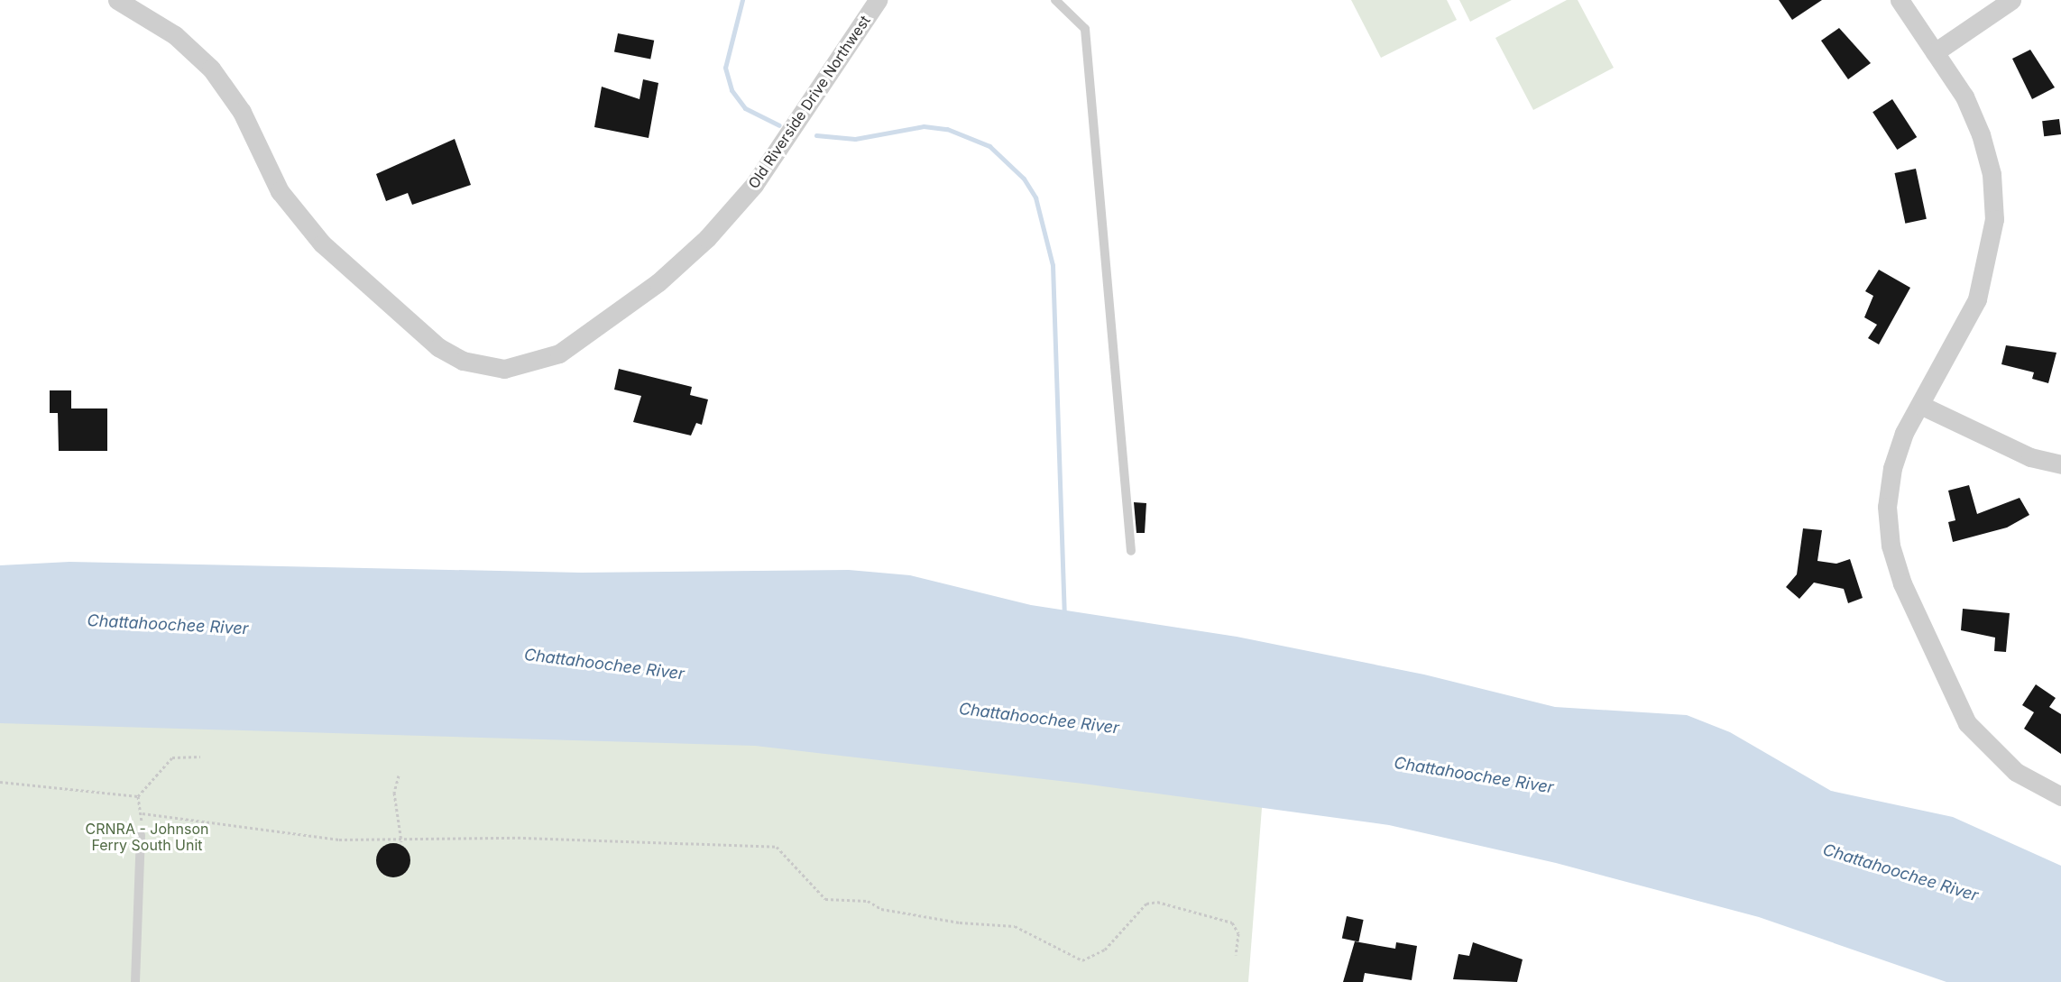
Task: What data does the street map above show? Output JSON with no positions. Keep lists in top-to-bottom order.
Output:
{
  "streets": {
    "street": ["Old Riverside Drive Northwest"]
  },
  "water": ["Chattahoochee River"],
  "parks": ["CRNRA - Johnson Ferry South Unit"]
}
